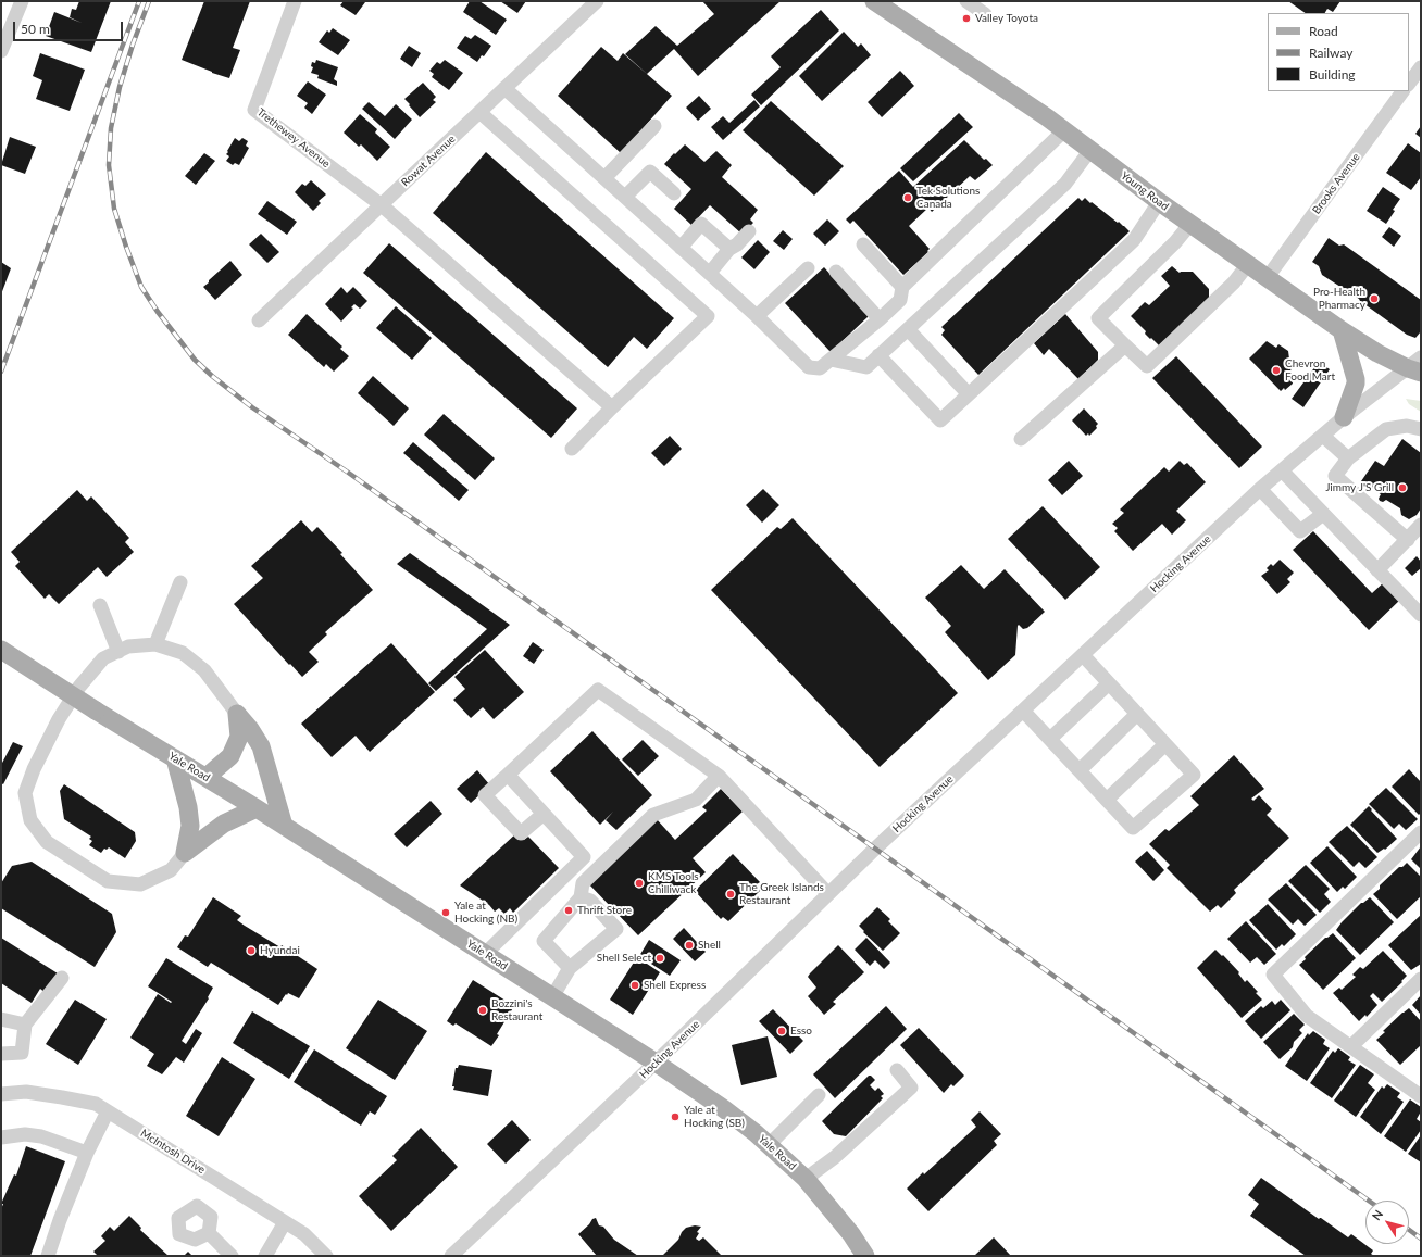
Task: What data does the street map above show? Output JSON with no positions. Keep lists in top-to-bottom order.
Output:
{
  "streets": {
    "main road": ["Young Road", "Yale Road"],
    "street": [
      "Trethewey Avenue",
      "Rowat Avenue",
      "Brooks Avenue",
      "Hocking Avenue",
      "McIntosh Drive"
    ]
  },
  "crossings": [
    ["Trethewey Avenue", "Rowat Avenue"],
    ["Brooks Avenue", "Young Road"],
    ["Young Road", "Hocking Avenue"],
    ["Hocking Avenue", "Yale Road"]
  ],
  "places": [
    "Valley Toyota",
    "Tek Solutions Canada",
    "Pro-Health Pharmacy",
    "Chevron Food Mart",
    "Jimmy J'S Grill",
    "KMS Tools Chilliwack",
    "The Greek Islands Restaurant",
    "Thrift Store",
    "Yale at Hocking (NB)",
    "Shell",
    "Hyundai",
    "Shell Select",
    "Shell Express",
    "Bozzini's Restaurant",
    "Esso",
    "Yale at Hocking (SB)"
  ],
  "legend": ["Road", "Railway", "Building"],
  "scale_bar": "50 m",
  "north": "top left"
}
